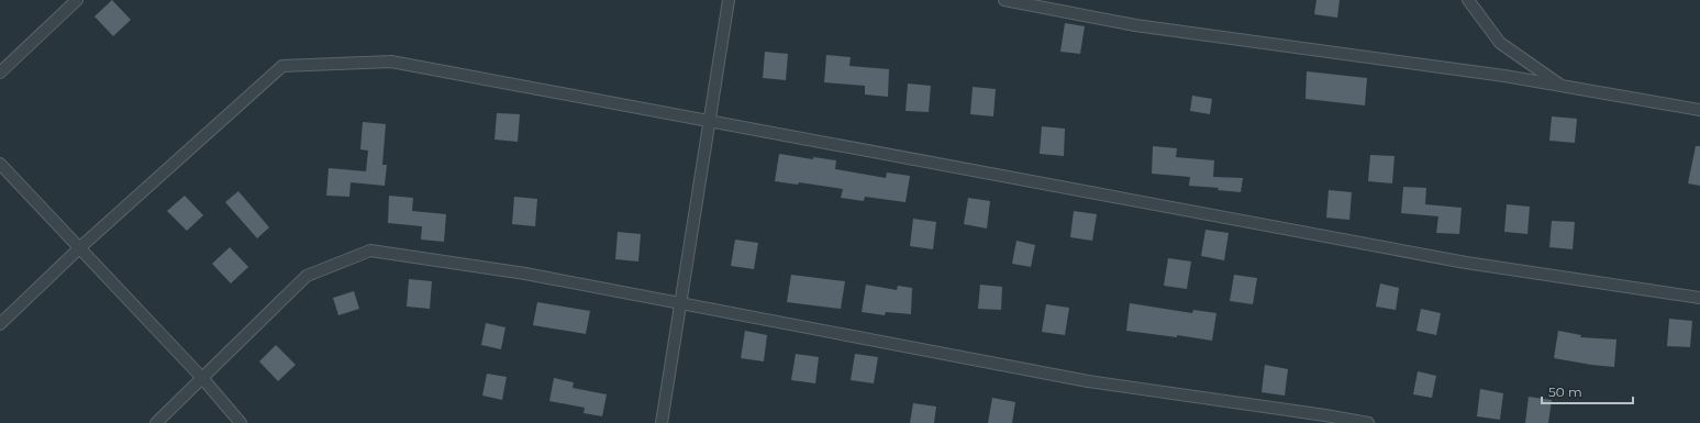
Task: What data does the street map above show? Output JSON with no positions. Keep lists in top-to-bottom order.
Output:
{
  "scale_bar": "50 m"
}
